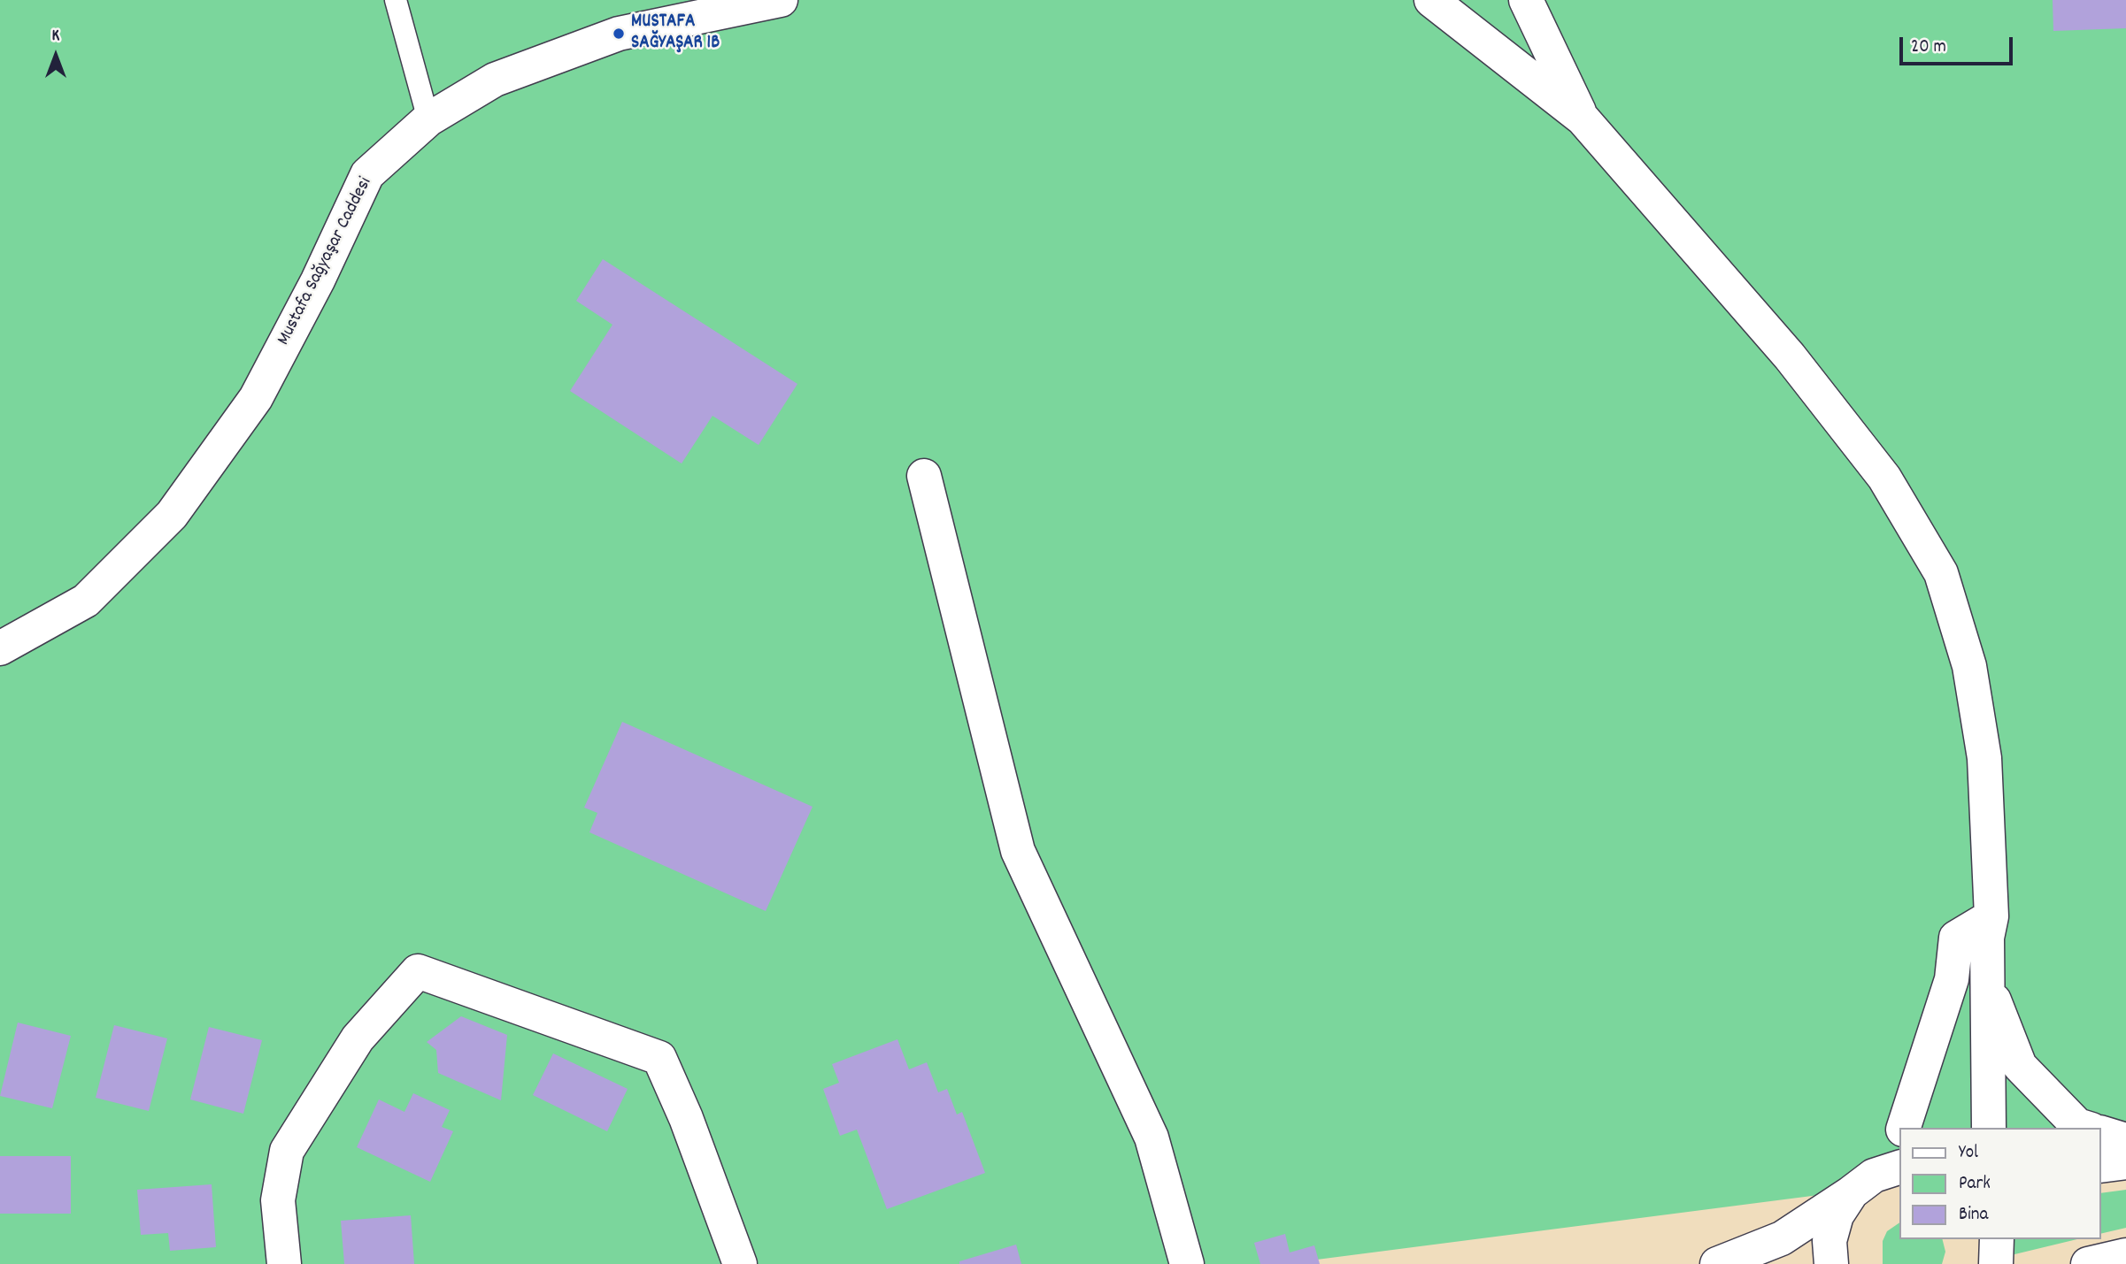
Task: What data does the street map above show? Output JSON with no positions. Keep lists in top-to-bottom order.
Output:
{
  "streets": {
    "street": ["Mustafa Sağyaşar Caddesi"]
  },
  "places": ["MUSTAFA SAĞYAŞAR 1B"],
  "legend": ["Yol", "Park", "Bina"],
  "scale_bar": "20 m",
  "north": "top"
}
